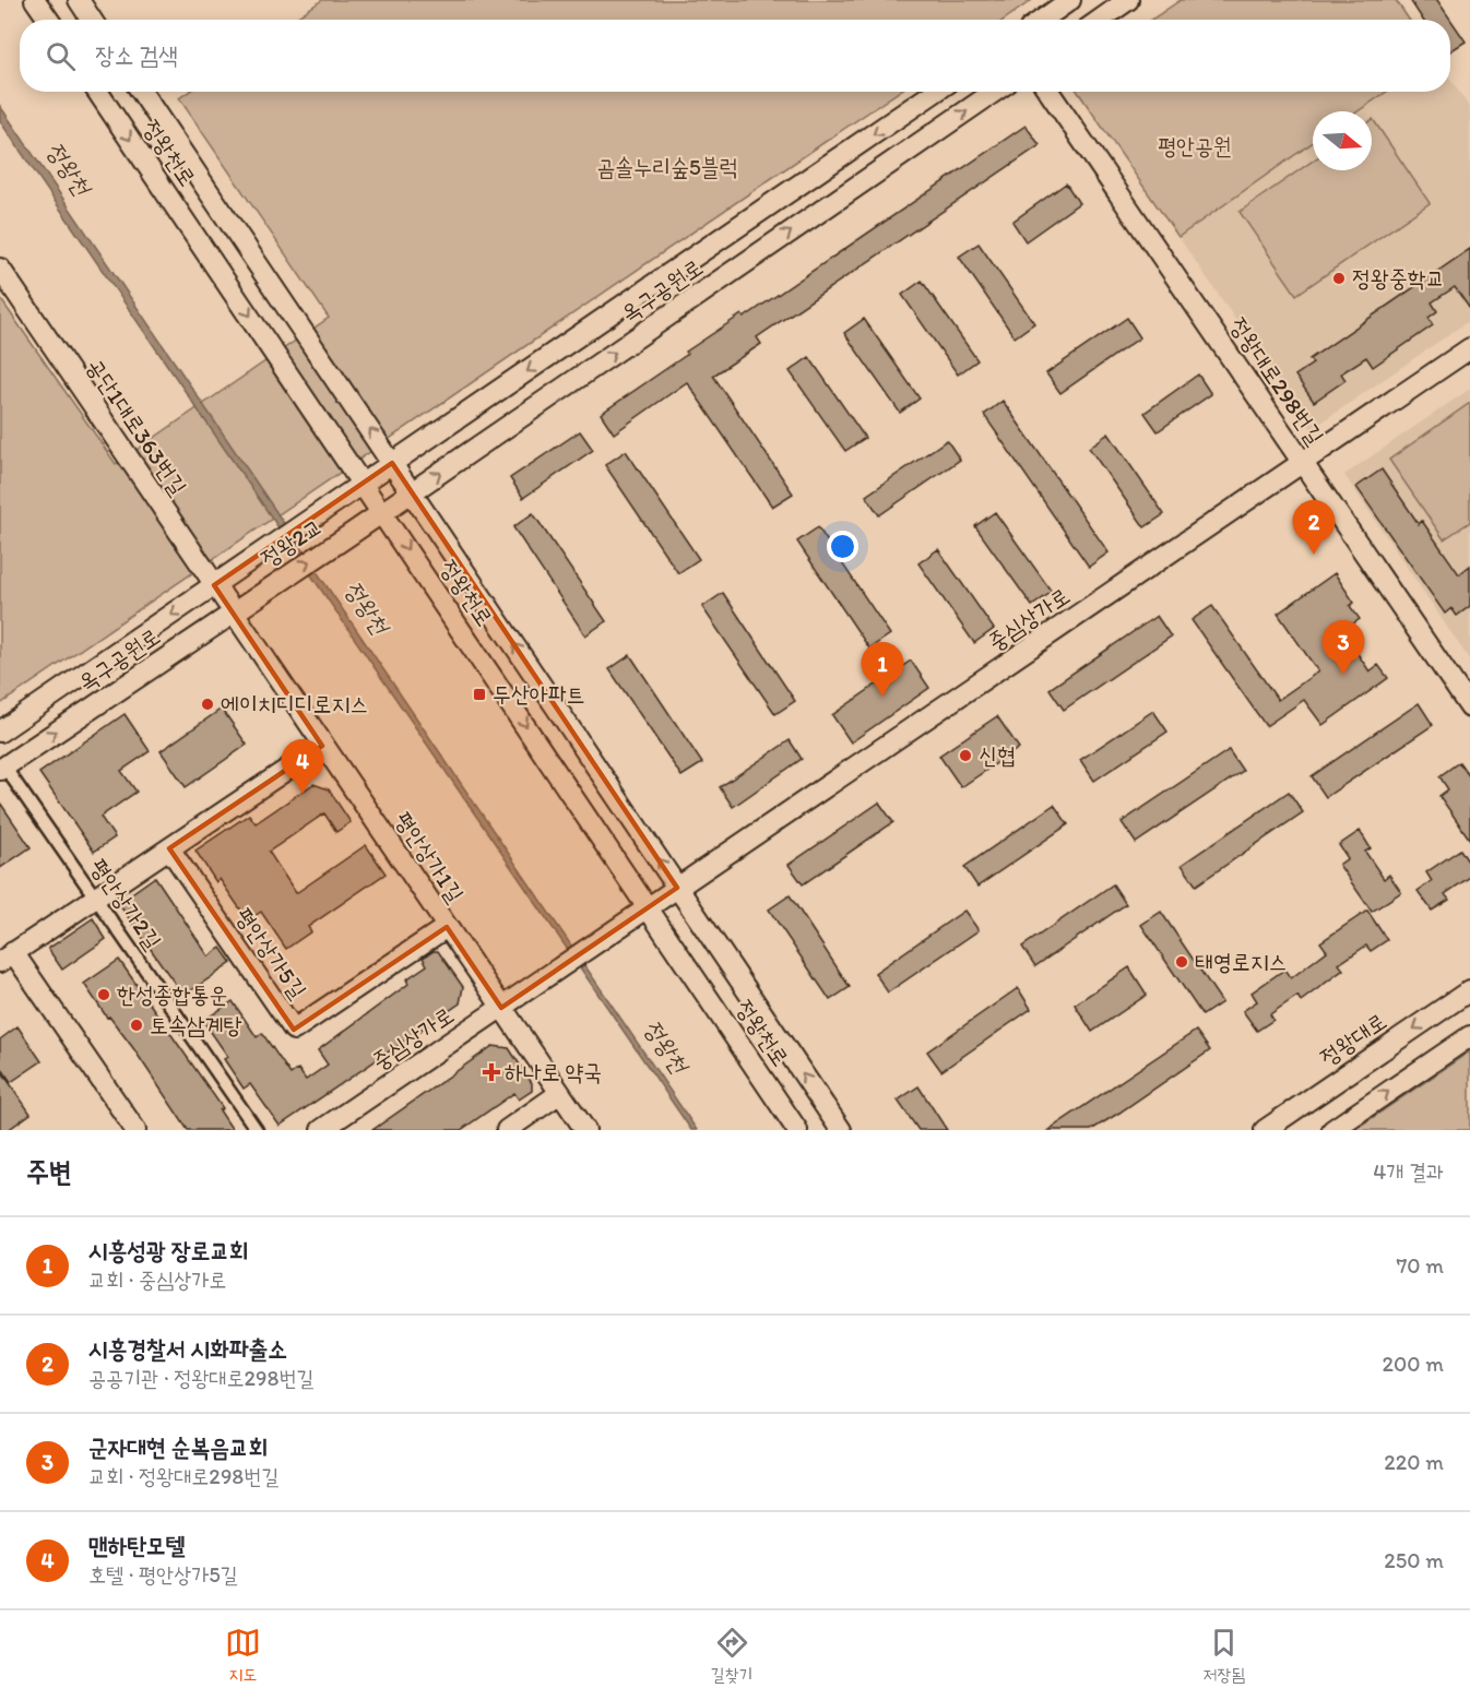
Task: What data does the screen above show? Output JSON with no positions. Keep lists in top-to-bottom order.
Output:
{
  "streets": {
    "street": [
      "정왕천로",
      "옥구공원로",
      "정왕대로298번길",
      "공단1대로363번길",
      "정왕2교",
      "중심상가로",
      "평안상가1길",
      "평안상가2길",
      "평안상가5길",
      "정왕대로"
    ]
  },
  "crossings": [
    ["정왕천로", "옥구공원로"],
    ["정왕천로", "중심상가로"],
    ["옥구공원로", "공단1대로363번길"],
    ["옥구공원로", "정왕2교"],
    ["옥구공원로", "평안상가1길"],
    ["옥구공원로", "평안상가2길"],
    ["정왕대로298번길", "중심상가로"],
    ["공단1대로363번길", "평안상가1길"],
    ["중심상가로", "평안상가1길"],
    ["평안상가1길", "평안상가5길"]
  ],
  "water": ["정왕천"],
  "parks": ["평안공원", "곰솔누리숲5블럭"],
  "places": {
    "other": [
      "정왕중학교",
      "에이치디디로지스",
      "신협",
      "태영로지스",
      "한성종합통운",
      "토속삼계탕"
    ],
    "transit": ["두산아파트"],
    "health": ["하나로 약국"]
  },
  "north": "right",
  "page": {
    "search": "장소 검색",
    "pins": [
      "2",
      "3",
      "1",
      "4"
    ],
    "heading": ["주변", "4개 결과"],
    "list": [
      {
        "mark": "1",
        "name": "시흥성광 장로교회",
        "note": "교회 · 중심상가로",
        "value": "70 m"
      },
      {
        "mark": "2",
        "name": "시흥경찰서 시화파출소",
        "note": "공공기관 · 정왕대로298번길",
        "value": "200 m"
      },
      {
        "mark": "3",
        "name": "군자대현 순복음교회",
        "note": "교회 · 정왕대로298번길",
        "value": "220 m"
      },
      {
        "mark": "4",
        "name": "맨하탄모텔",
        "note": "호텔 · 평안상가5길",
        "value": "250 m"
      }
    ],
    "nav": ["지도", "길찾기", "저장됨"]
  }
}
